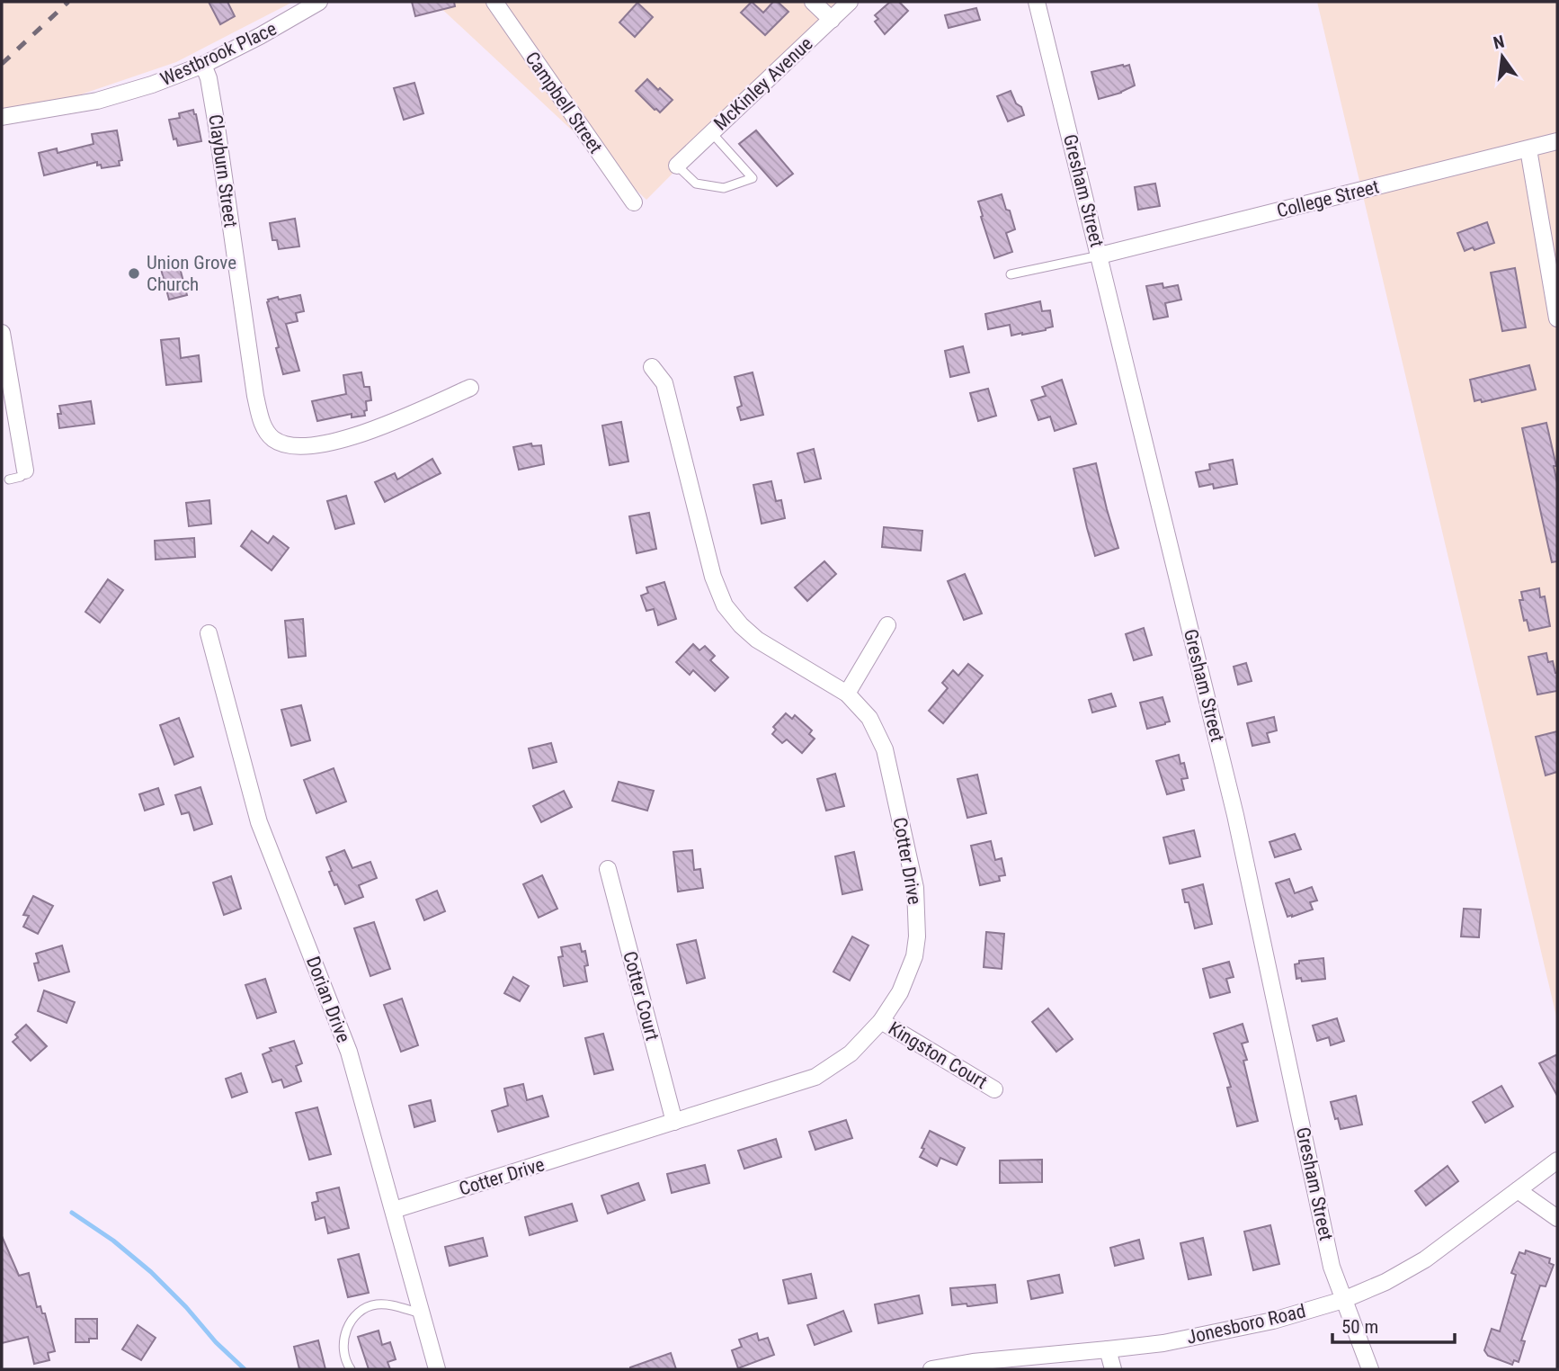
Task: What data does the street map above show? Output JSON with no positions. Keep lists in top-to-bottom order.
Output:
{
  "streets": {
    "street": [
      "Westbrook Place",
      "McKinley Avenue",
      "Campbell Street",
      "Clayburn Street",
      "Gresham Street",
      "College Street",
      "Cotter Drive",
      "Cotter Court",
      "Dorian Drive",
      "Kingston Court",
      "Jonesboro Road"
    ]
  },
  "crossings": [
    ["Westbrook Place", "Clayburn Street"],
    ["Gresham Street", "College Street"],
    ["Gresham Street", "Jonesboro Road"],
    ["Cotter Drive", "Cotter Court"],
    ["Cotter Drive", "Dorian Drive"],
    ["Cotter Drive", "Kingston Court"]
  ],
  "places": ["Union Grove Church"],
  "scale_bar": "50 m",
  "north": "top"
}
